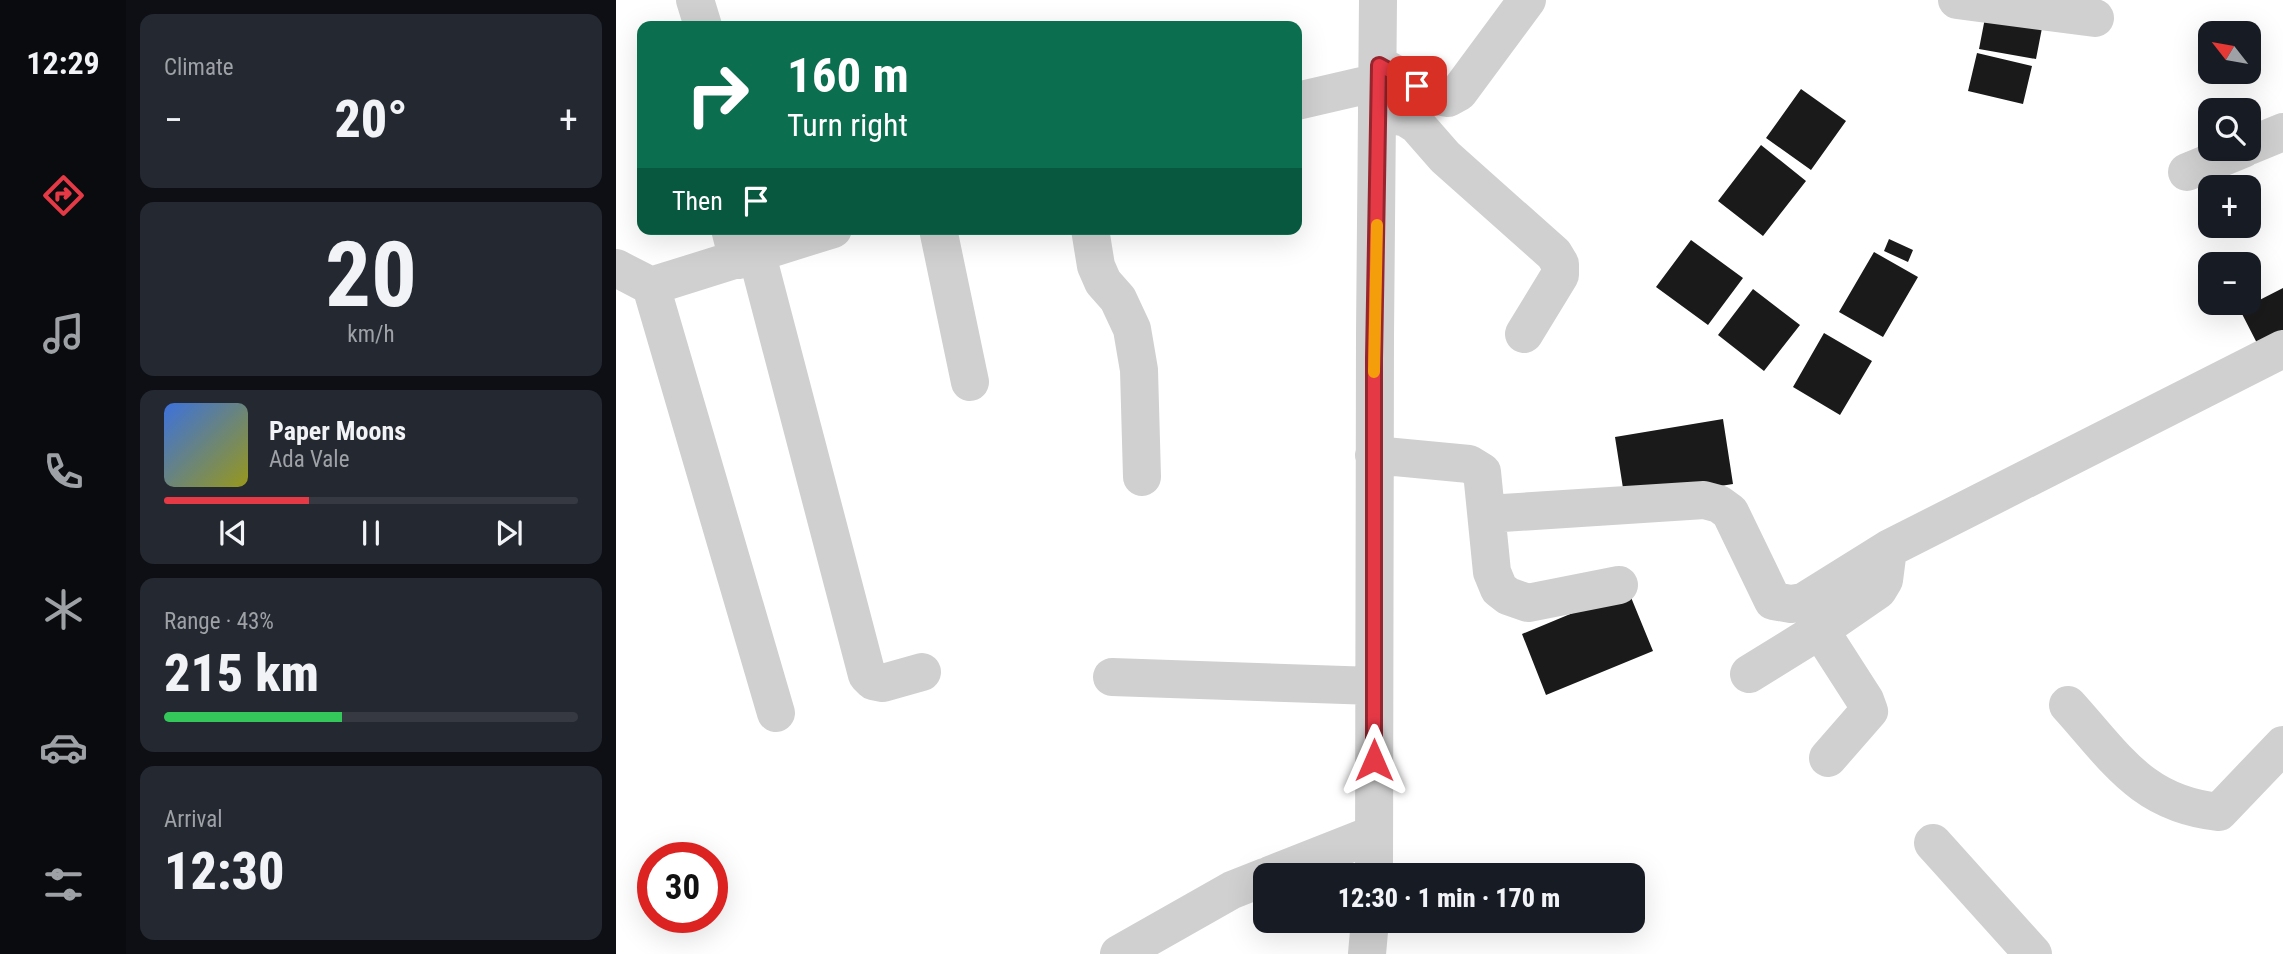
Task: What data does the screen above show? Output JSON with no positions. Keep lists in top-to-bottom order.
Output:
{
  "north": "top left",
  "page": {
    "tabs": "12:29",
    "tile": [
      "Climate",
      ["20", "km/h"],
      ["Range · 43%", "215 km"],
      ["Arrival", "12:30"]
    ],
    "map_buttons": ["+", "−"],
    "turn": ["160 m", "Turn right"],
    "heat": ["−", "20°", "+"],
    "then": "Then",
    "song": ["Paper Moons", "Ada Vale"],
    "limit": "30",
    "trip": "12:30 · 1 min · 170 m"
  }
}
